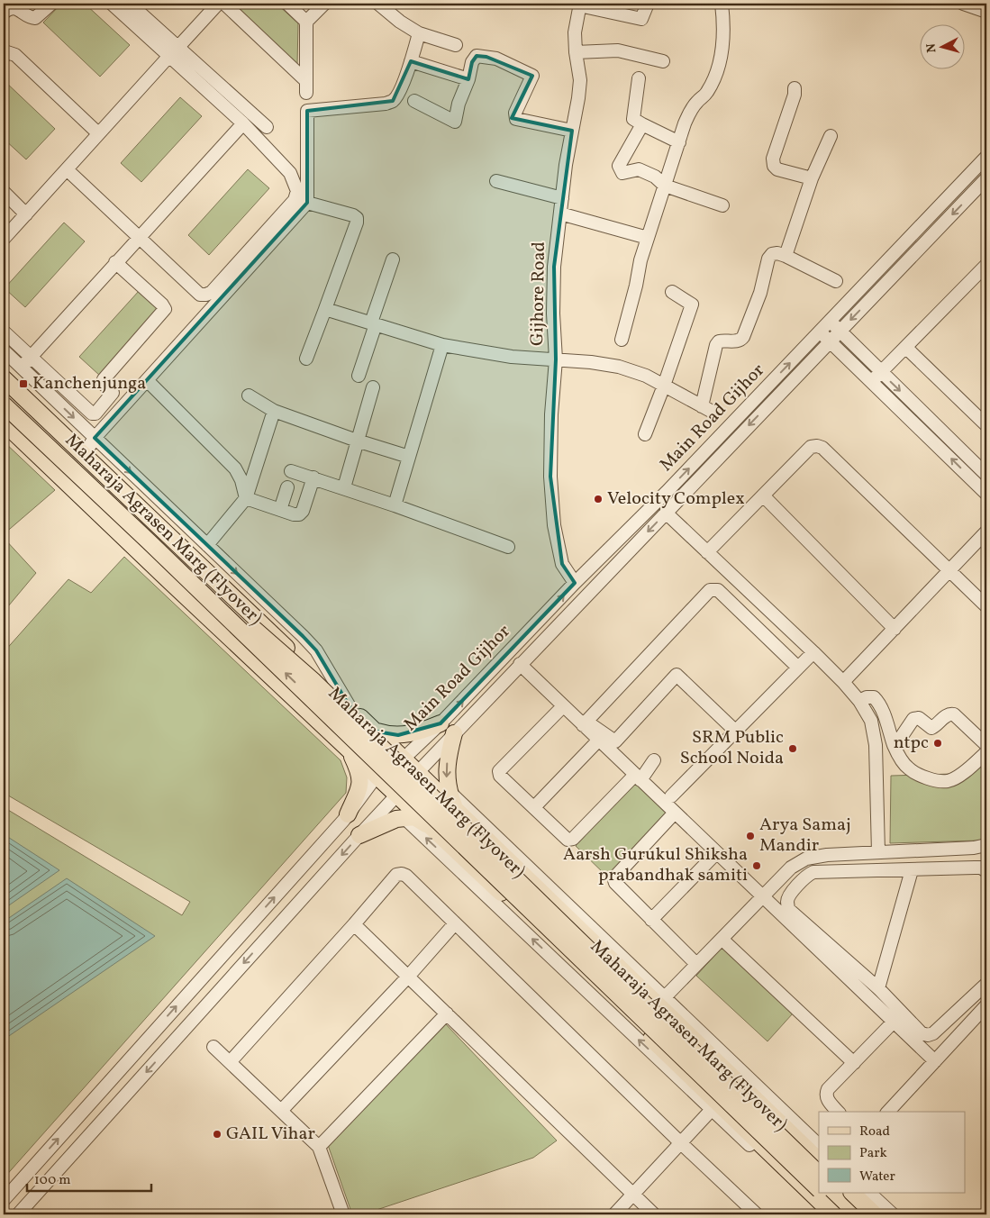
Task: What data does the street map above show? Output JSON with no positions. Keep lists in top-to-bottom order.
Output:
{
  "streets": {
    "main road": ["Maharaja Agrasen Marg (Flyover)"],
    "street": ["Gijhore Road", "Main Road Gijhor"]
  },
  "crossings": [
    ["Gijhore Road", "Main Road Gijhor"]
  ],
  "places": {
    "transit": ["Kanchenjunga"],
    "other": [
      "Velocity Complex",
      "ntpc",
      "SRM Public School Noida",
      "Arya Samaj Mandir",
      "Aarsh Gurukul Shiksha prabandhak samiti",
      "GAIL Vihar"
    ]
  },
  "legend": ["Road", "Park", "Water"],
  "scale_bar": "100 m",
  "north": "left"
}
